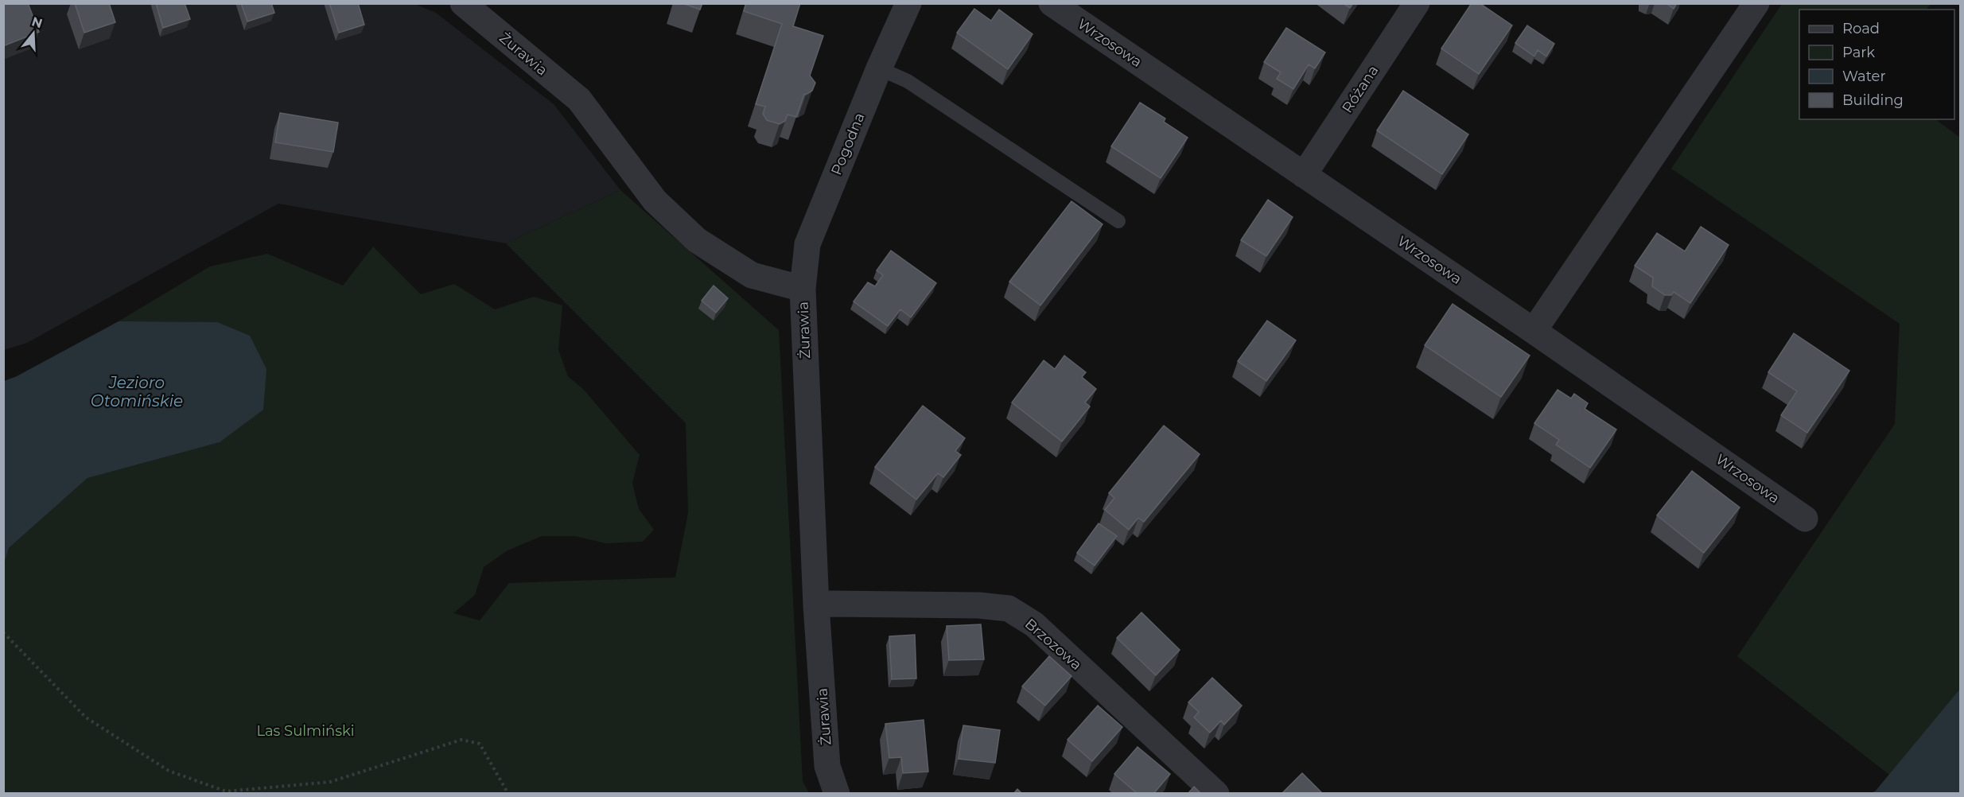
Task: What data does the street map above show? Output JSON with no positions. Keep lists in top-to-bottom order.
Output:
{
  "streets": {
    "street": [
      "Wrzosowa",
      "Żurawia",
      "Różana",
      "Pogodna",
      "Brzozowa"
    ]
  },
  "crossings": [
    ["Wrzosowa", "Różana"],
    ["Żurawia", "Pogodna"],
    ["Żurawia", "Brzozowa"]
  ],
  "water": ["Jezioro Otomińskie"],
  "parks": ["Las Sulmiński"],
  "legend": [
    "Road",
    "Park",
    "Water",
    "Building"
  ],
  "north": "top"
}
